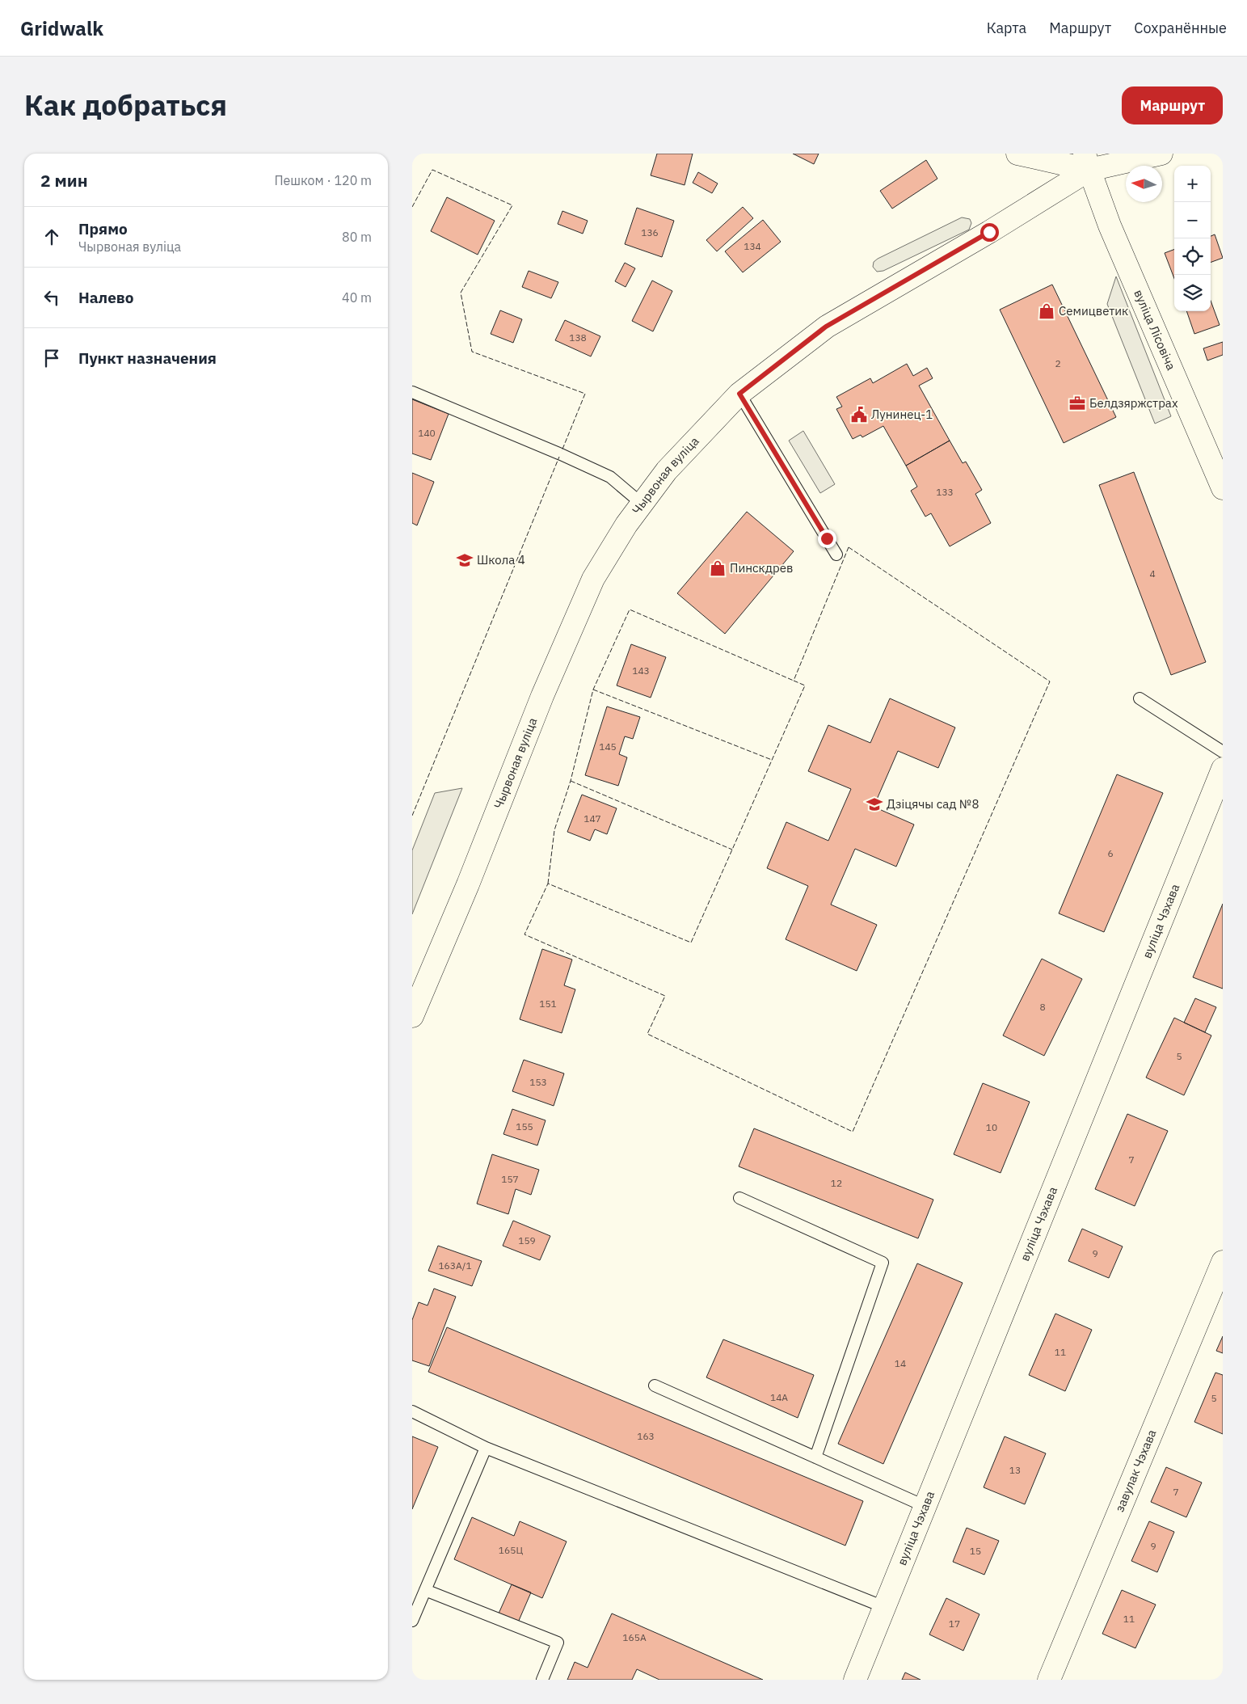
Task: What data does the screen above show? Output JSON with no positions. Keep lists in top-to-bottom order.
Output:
{
  "streets": {
    "street": [
      "вуліца Лісовіча",
      "Чырвоная вуліца",
      "вуліца Чэхава",
      "завулак Чэхава"
    ]
  },
  "crossings": [
    ["вуліца Лісовіча", "Чырвоная вуліца"]
  ],
  "places": {
    "shop": ["Семицветик", "Пинскдрев"],
    "office": ["Белдзяржстрах"],
    "public building": ["Лунинец-1"],
    "school or university": ["Школа 4", "Дзіцячы сад №8"]
  },
  "house_numbers": [
    "136",
    "134",
    "138",
    "2",
    "140",
    "133",
    "4",
    "143",
    "145",
    "147",
    "6",
    "151",
    "8",
    "5",
    "153",
    "155",
    "10",
    "7",
    "157",
    "12",
    "159",
    "9",
    "163А/1",
    "11",
    "14",
    "14А",
    "5",
    "163",
    "13",
    "7",
    "9",
    "165Ц",
    "15",
    "11",
    "17",
    "165А"
  ],
  "north": "left",
  "page": {
    "header": "Gridwalk",
    "nav": ["Карта", "Маршрут", "Сохранённые"],
    "title": "Как добраться",
    "buttons": "Маршрут",
    "heading": ["2 мин", "Пешком · 120 m"],
    "map_buttons": ["+", "−"],
    "list": [
      ["Прямо", "Чырвоная вуліца", "80 m"],
      ["Налево", "40 m"],
      "Пункт назначения"
    ]
  }
}
